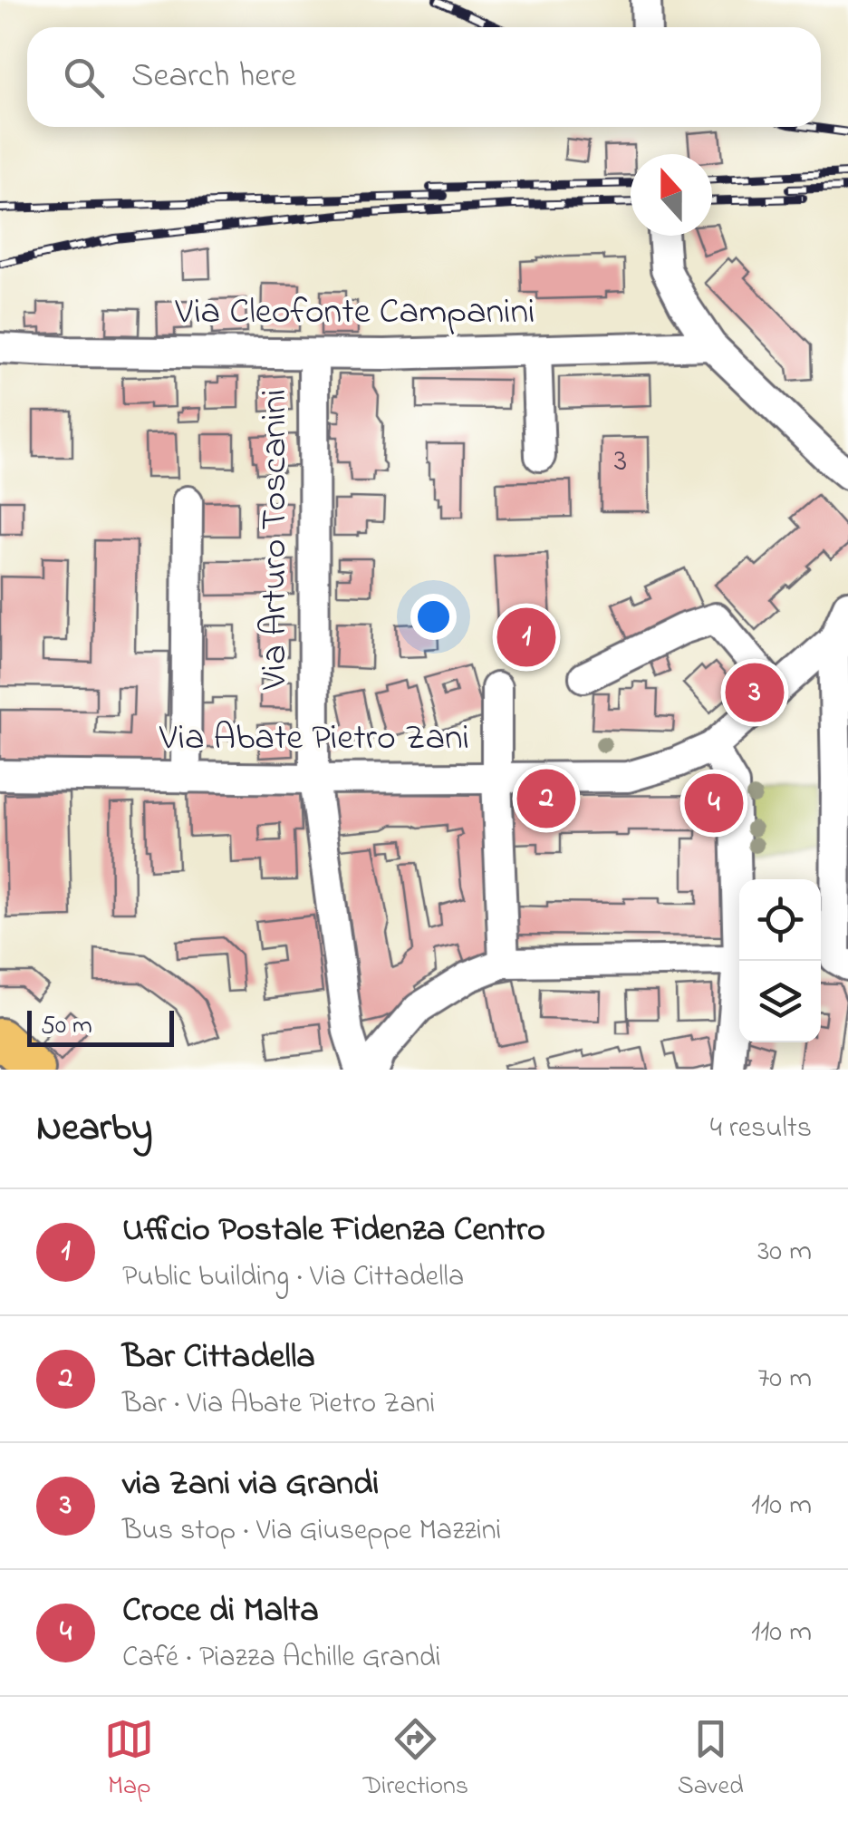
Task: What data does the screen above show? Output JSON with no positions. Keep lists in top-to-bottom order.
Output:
{
  "streets": {
    "street": ["Via Cleofonte Campanini", "Via Arturo Toscanini", "Via Abate Pietro Zani"]
  },
  "crossings": [
    ["Via Cleofonte Campanini", "Via Arturo Toscanini"],
    ["Via Arturo Toscanini", "Via Abate Pietro Zani"]
  ],
  "house_numbers": ["3"],
  "scale_bar": "50 m",
  "north": "top",
  "page": {
    "search": "Search here",
    "pins": [
      "1",
      "3",
      "2",
      "4"
    ],
    "scale": "50 m",
    "heading": ["Nearby", "4 results"],
    "list": [
      {
        "mark": "1",
        "name": "Ufficio Postale Fidenza Centro",
        "note": "Public building · Via Cittadella",
        "value": "30 m"
      },
      {
        "mark": "2",
        "name": "Bar Cittadella",
        "note": "Bar · Via Abate Pietro Zani",
        "value": "70 m"
      },
      {
        "mark": "3",
        "name": "via Zani via Grandi",
        "note": "Bus stop · Via Giuseppe Mazzini",
        "value": "110 m"
      },
      {
        "mark": "4",
        "name": "Croce di Malta",
        "note": "Café · Piazza Achille Grandi",
        "value": "110 m"
      }
    ],
    "nav": ["Map", "Directions", "Saved"]
  }
}
